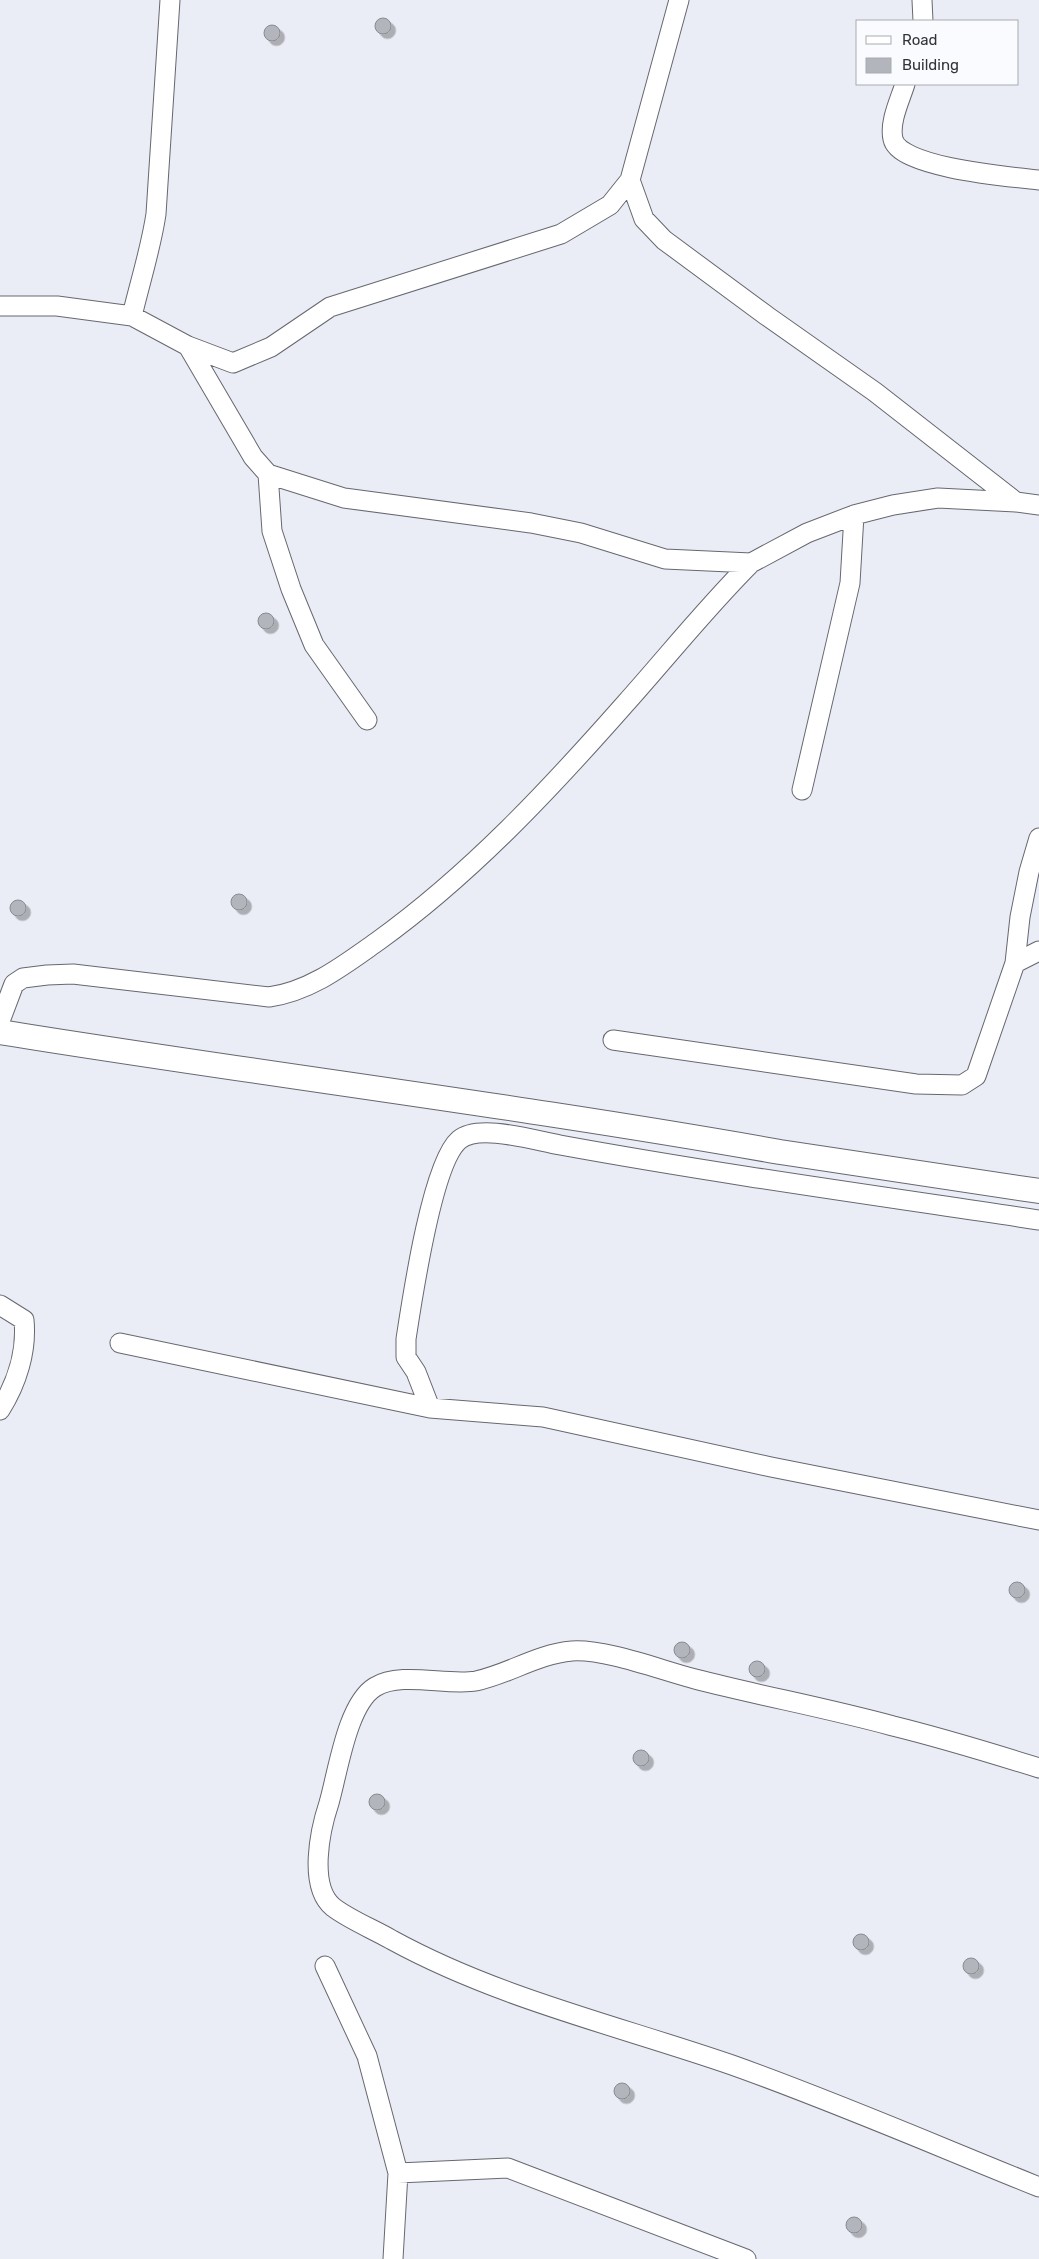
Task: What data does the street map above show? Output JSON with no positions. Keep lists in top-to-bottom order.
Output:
{
  "legend": ["Road", "Building"]
}
